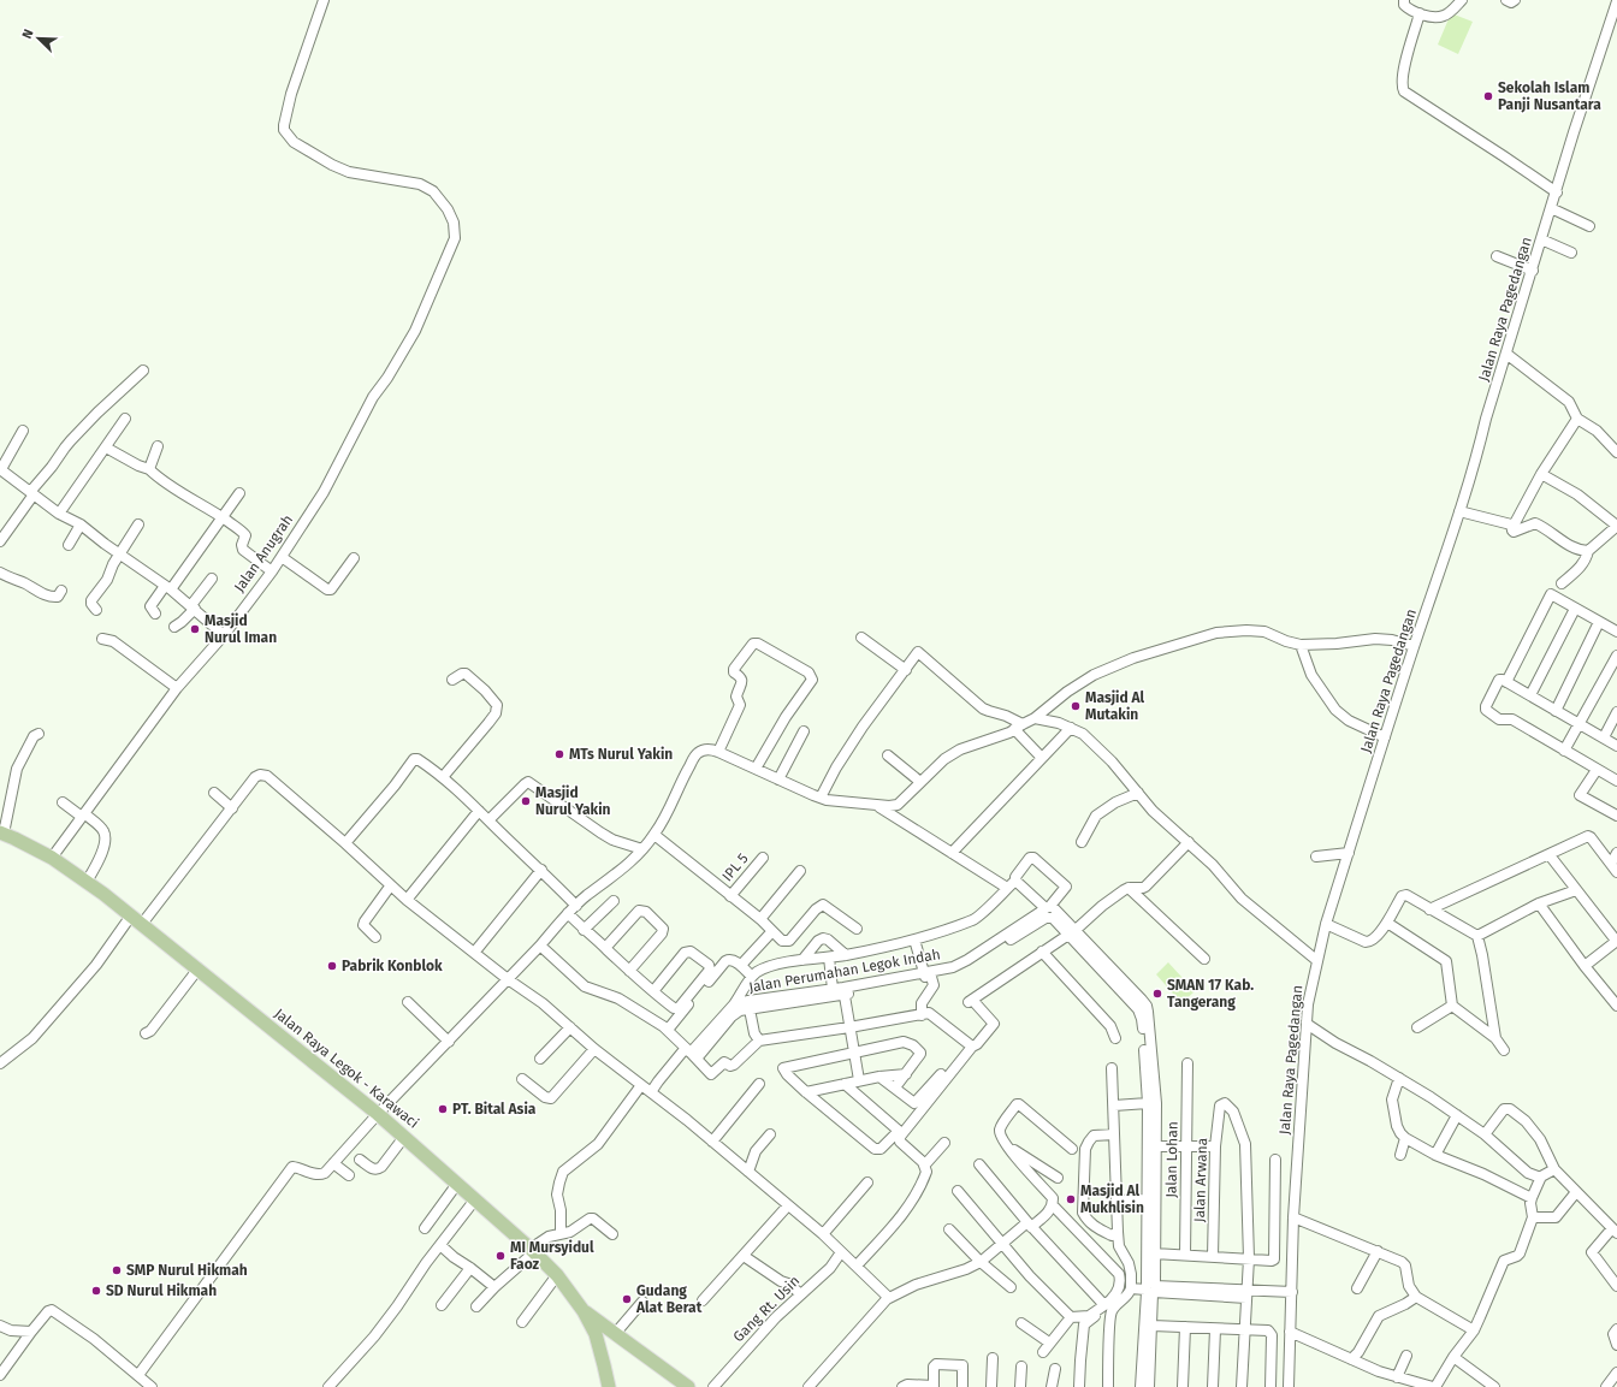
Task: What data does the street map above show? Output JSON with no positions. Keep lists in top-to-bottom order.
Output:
{
  "streets": {
    "main road": ["Jalan Raya Legok - Karawaci"],
    "street": [
      "Jalan Raya Pagedangan",
      "Jalan Anugrah",
      "IPL 5",
      "Jalan Perumahan Legok Indah",
      "Jalan Lohan",
      "Jalan Arwana",
      "Gang Rt. Usin"
    ]
  },
  "crossings": [
    ["Jalan Anugrah", "Jalan Raya Legok - Karawaci"]
  ],
  "places": [
    "Sekolah Islam Panji Nusantara",
    "Masjid Nurul Iman",
    "Masjid Al Mutakin",
    "MTs Nurul Yakin",
    "Masjid Nurul Yakin",
    "Pabrik Konblok",
    "SMAN 17 Kab. Tangerang",
    "PT. Bital Asia",
    "Masjid Al Mukhlisin",
    "MI Mursyidul Faoz",
    "SMP Nurul Hikmah",
    "SD Nurul Hikmah",
    "Gudang Alat Berat"
  ],
  "north": "top left"
}
